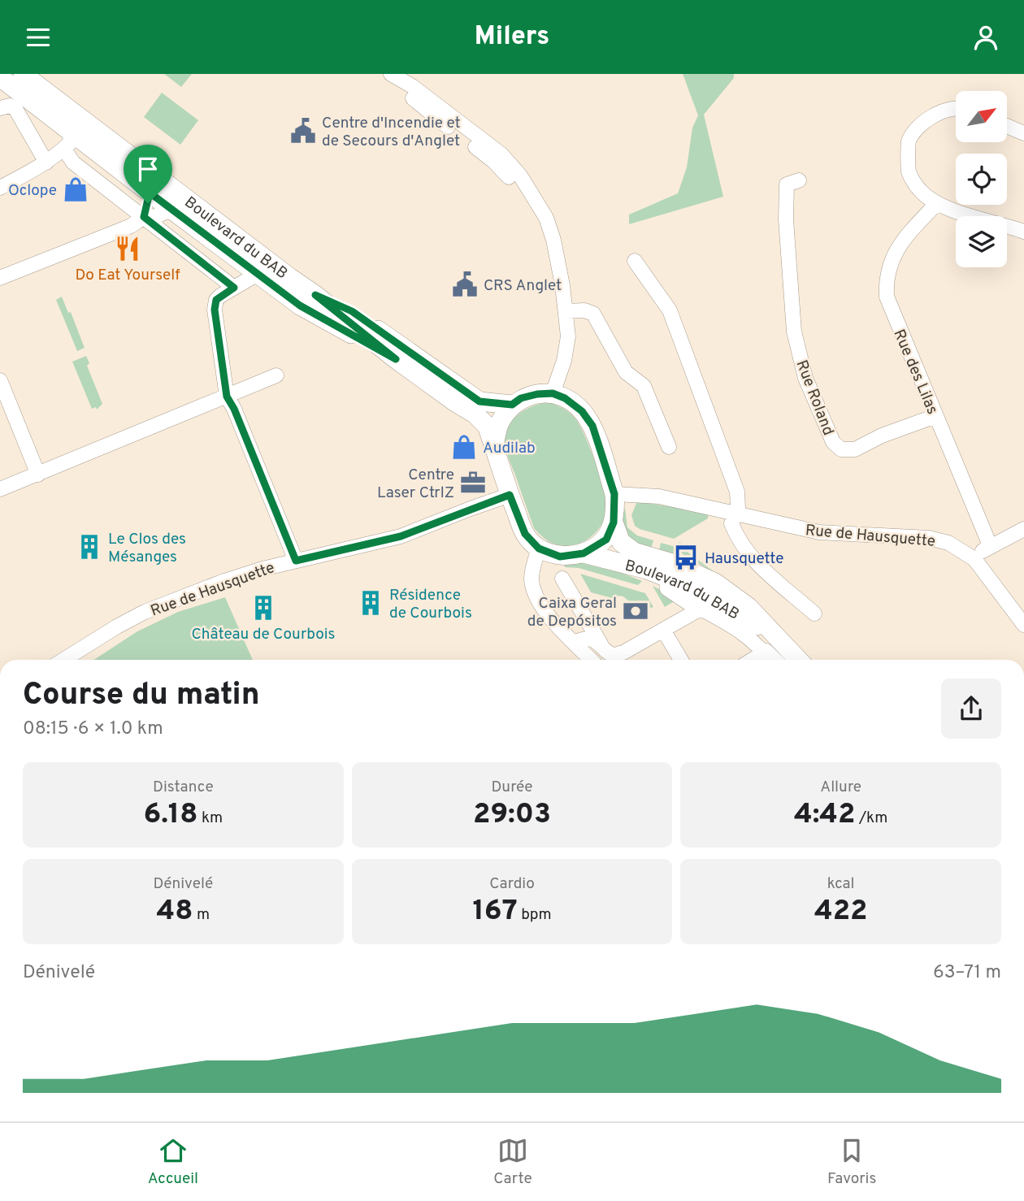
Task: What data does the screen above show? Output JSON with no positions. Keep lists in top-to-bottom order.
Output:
{
  "streets": {
    "main road": ["Boulevard du BAB"],
    "street": ["Rue des Lilas", "Rue Roland", "Rue de Hausquette"]
  },
  "crossings": [
    ["Boulevard du BAB", "Rue de Hausquette"],
    ["Rue des Lilas", "Rue Roland"]
  ],
  "places": {
    "public building": ["Centre d'Incendie et de Secours d'Anglet", "CRS Anglet"],
    "shop": ["Oclope", "Audilab"],
    "restaurant": ["Do Eat Yourself"],
    "office": ["Centre Laser CtrlZ"],
    "building": ["Le Clos des Mésanges", "Résidence de Courbois", "Château de Courbois"],
    "bus stop": ["Hausquette"],
    "bank": ["Caixa Geral de Depósitos"]
  },
  "north": "top right",
  "page": {
    "header": "Milers",
    "heading": ["Course du matin", "08:15 · 6 × 1.0 km"],
    "stats": [
      ["Distance", "6.18 km"],
      ["Durée", "29:03"],
      ["Allure", "4:42 /km"],
      ["Dénivelé", "48 m"],
      ["Cardio", "167 bpm"],
      ["kcal", "422"]
    ],
    "chart": ["Dénivelé", "63–71 m"],
    "tabs": ["Accueil", "Carte", "Favoris"]
  }
}
